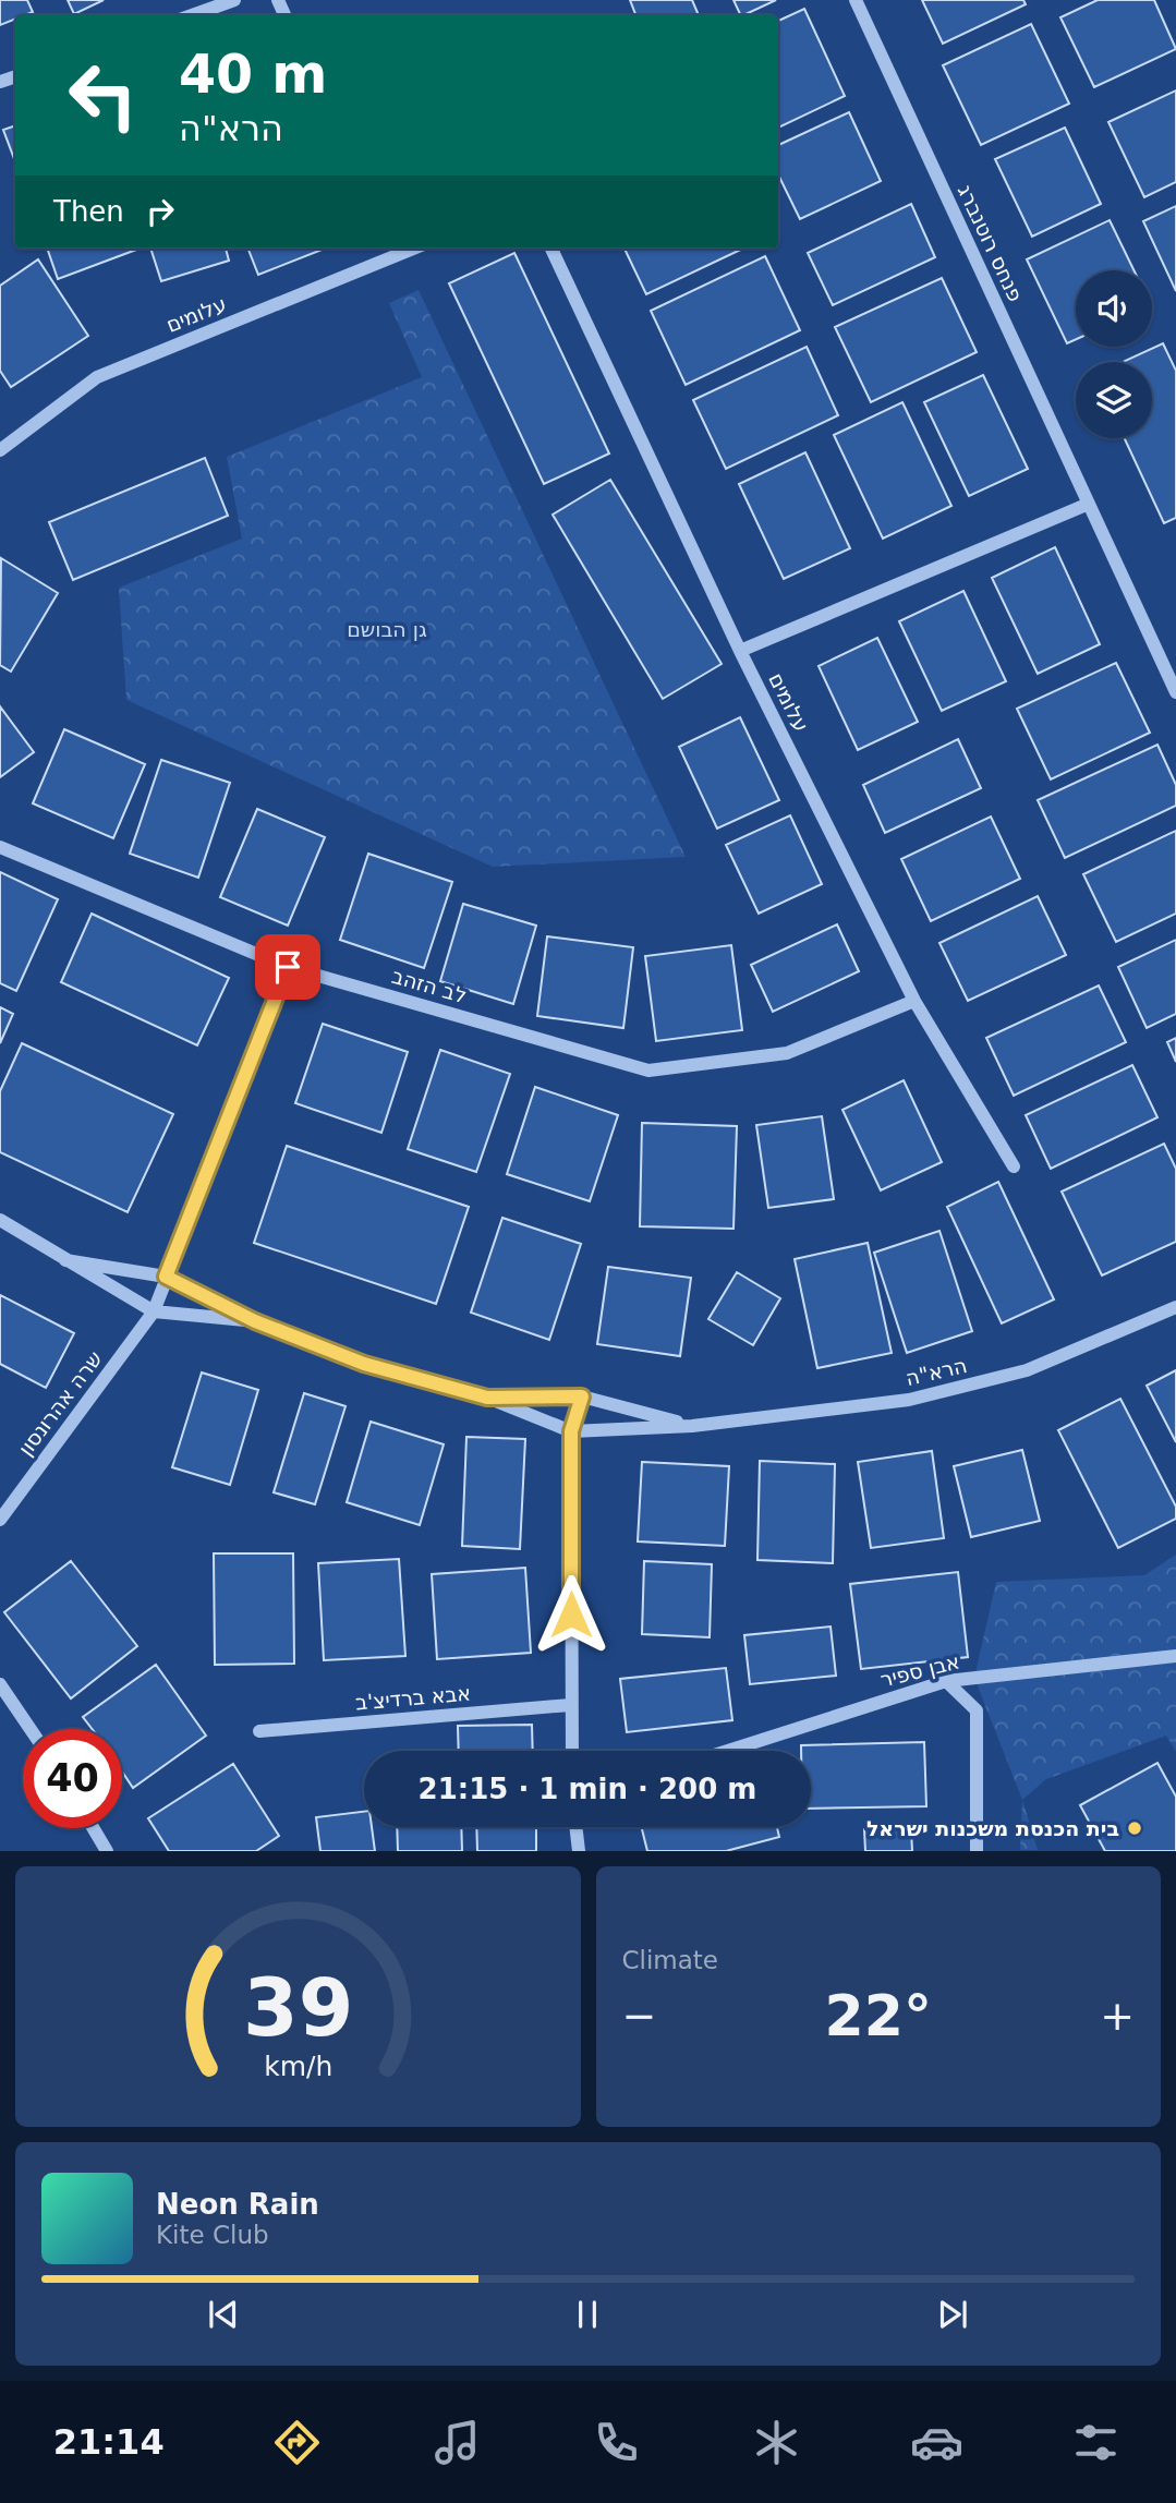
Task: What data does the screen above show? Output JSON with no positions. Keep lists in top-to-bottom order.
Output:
{
  "streets": {
    "street": [
      "פנחס רוטנברג",
      "עלומים",
      "לב הזהב",
      "הרא\"ה",
      "שרה אהרונסון",
      "אבן ספיר",
      "אבא ברדיצ'ב"
    ]
  },
  "crossings": [
    ["עלומים", "לב הזהב"],
    ["הרא\"ה", "שרה אהרונסון"]
  ],
  "parks": ["גן הבושם"],
  "places": ["בית הכנסת משכנות ישראל"],
  "page": {
    "turn": ["40 m", "הרא\"ה"],
    "then": "Then",
    "limit": "40",
    "trip": "21:15 · 1 min · 200 m",
    "tile": "Climate",
    "heat": ["−", "22°", "+"],
    "song": ["Neon Rain", "Kite Club"],
    "tabs": "21:14",
    "gauge": ["39", "km/h"]
  }
}
